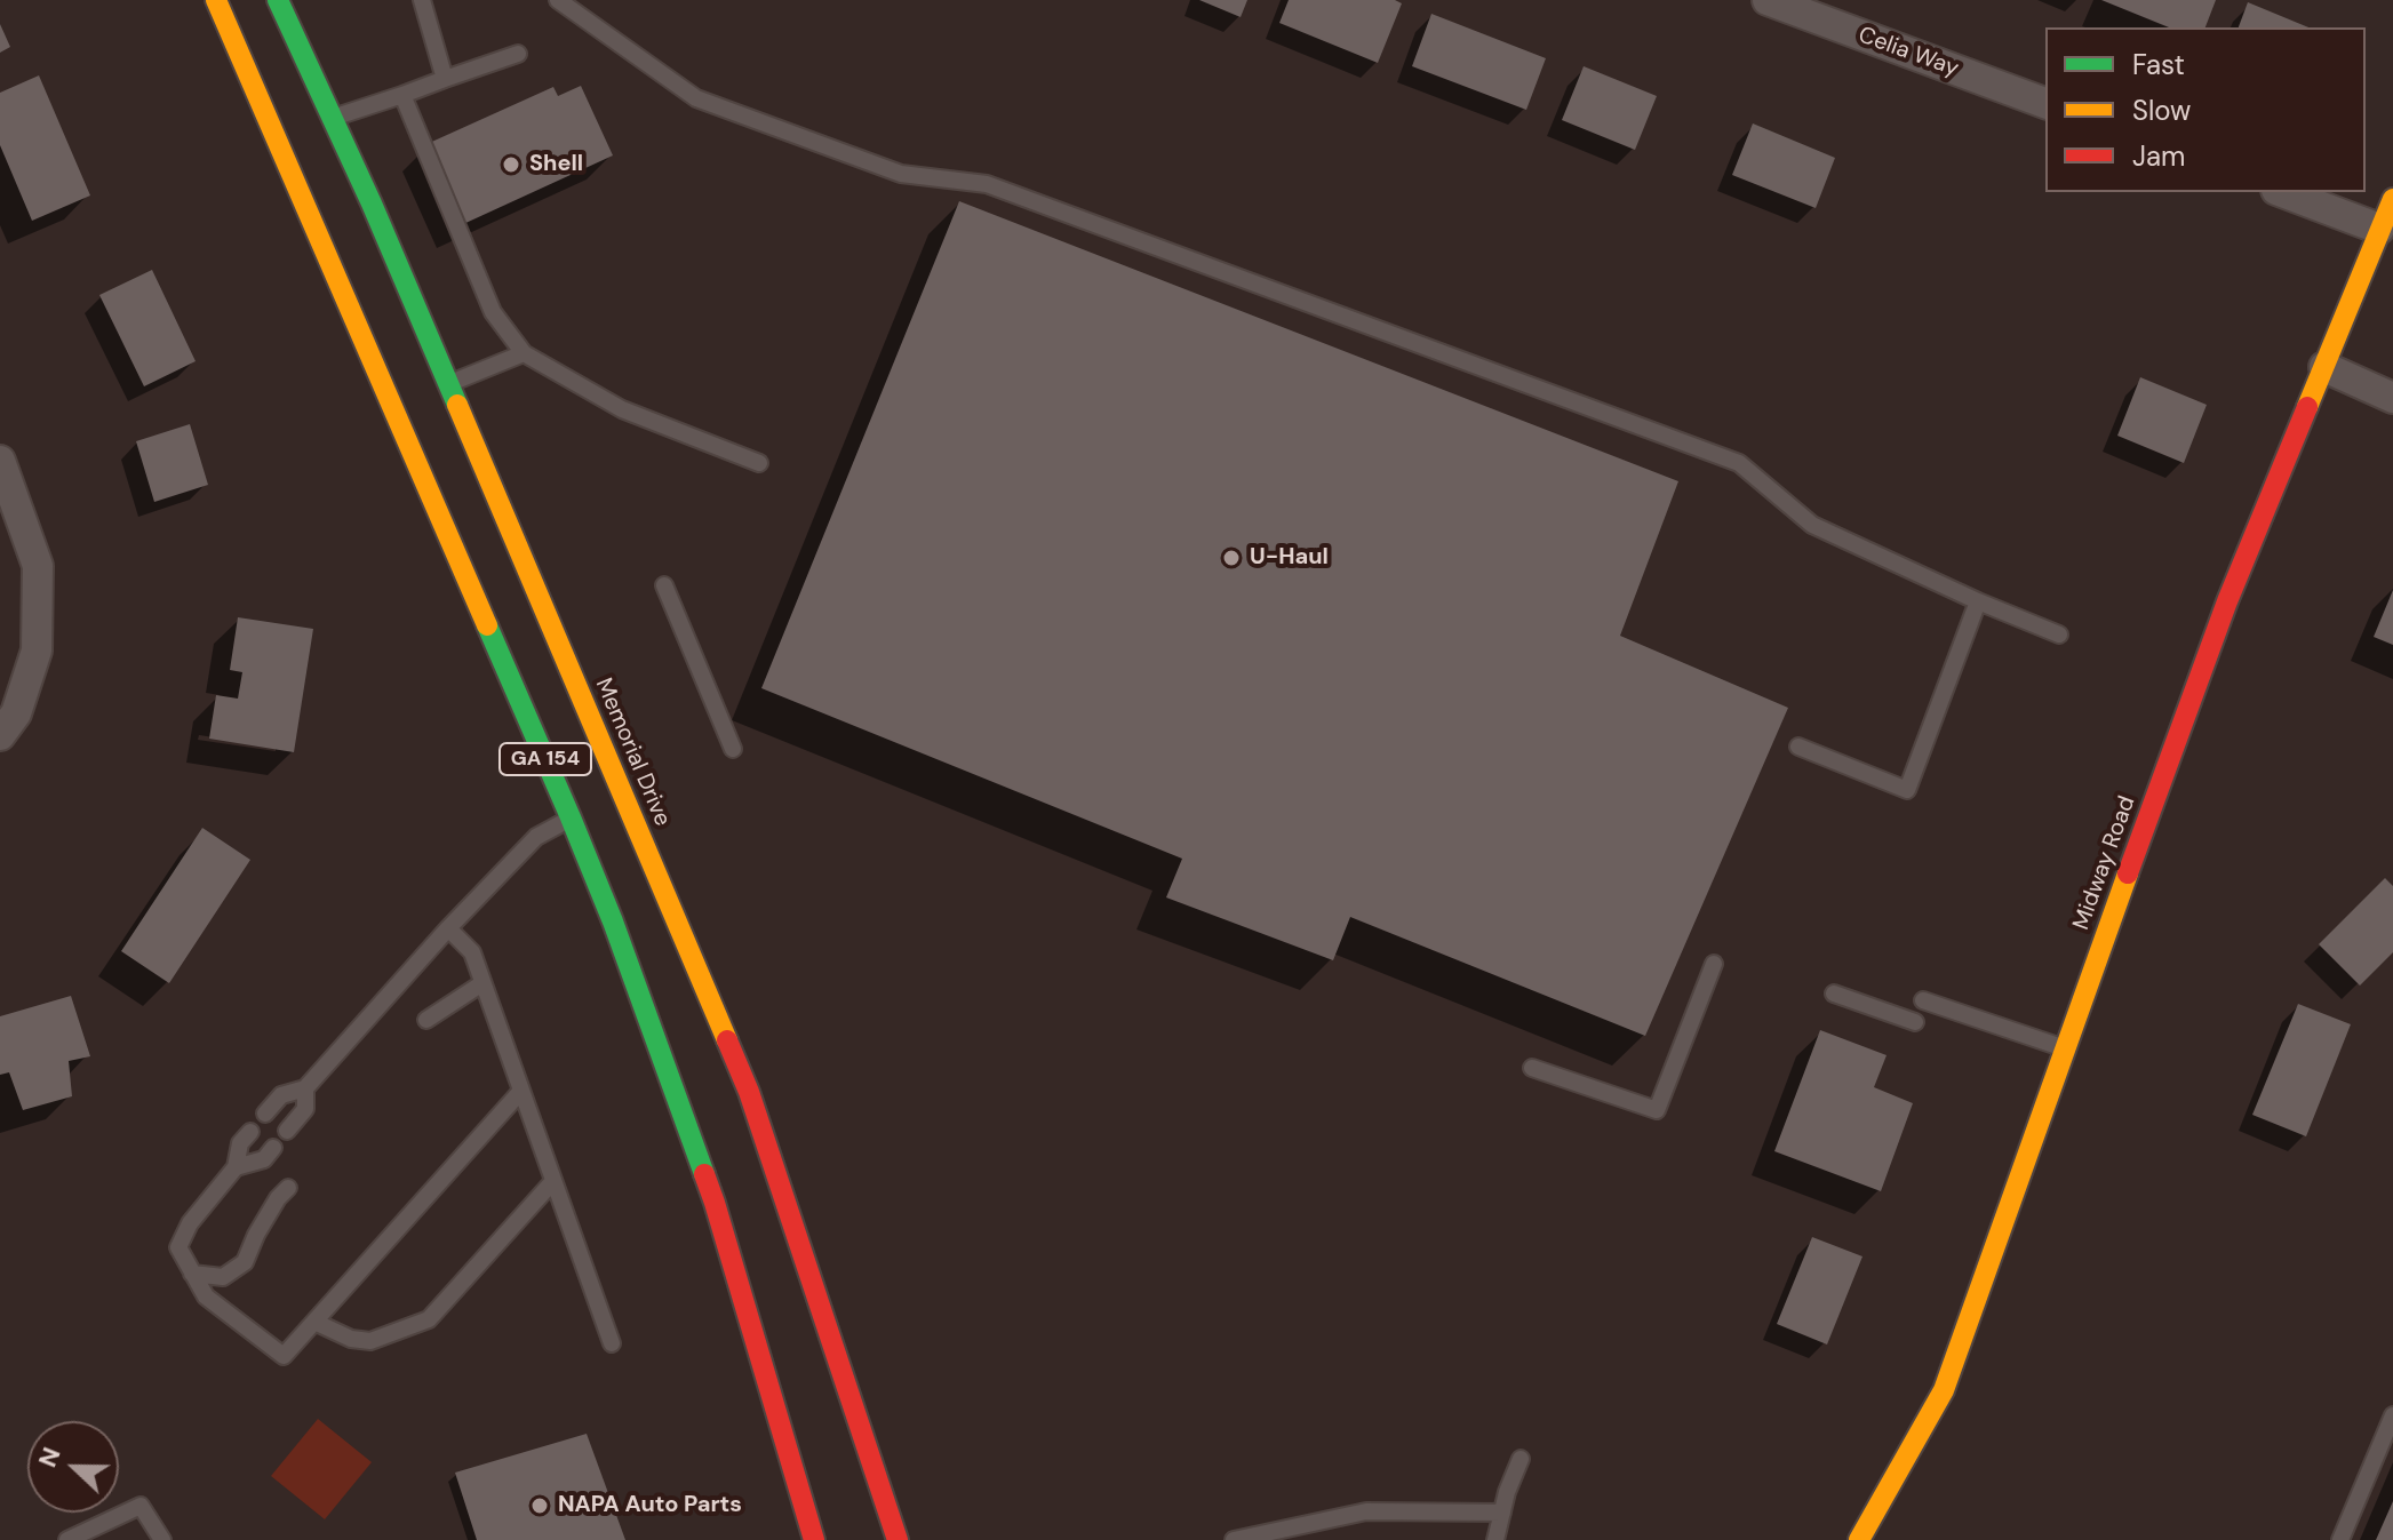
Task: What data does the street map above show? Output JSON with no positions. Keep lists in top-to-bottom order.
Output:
{
  "streets": {
    "main road": ["Memorial Drive", "GA 154", "Midway Road"],
    "street": ["Celia Way"]
  },
  "places": ["Shell", "U-Haul", "NAPA Auto Parts"],
  "legend": ["Fast", "Slow", "Jam"],
  "north": "left"
}
